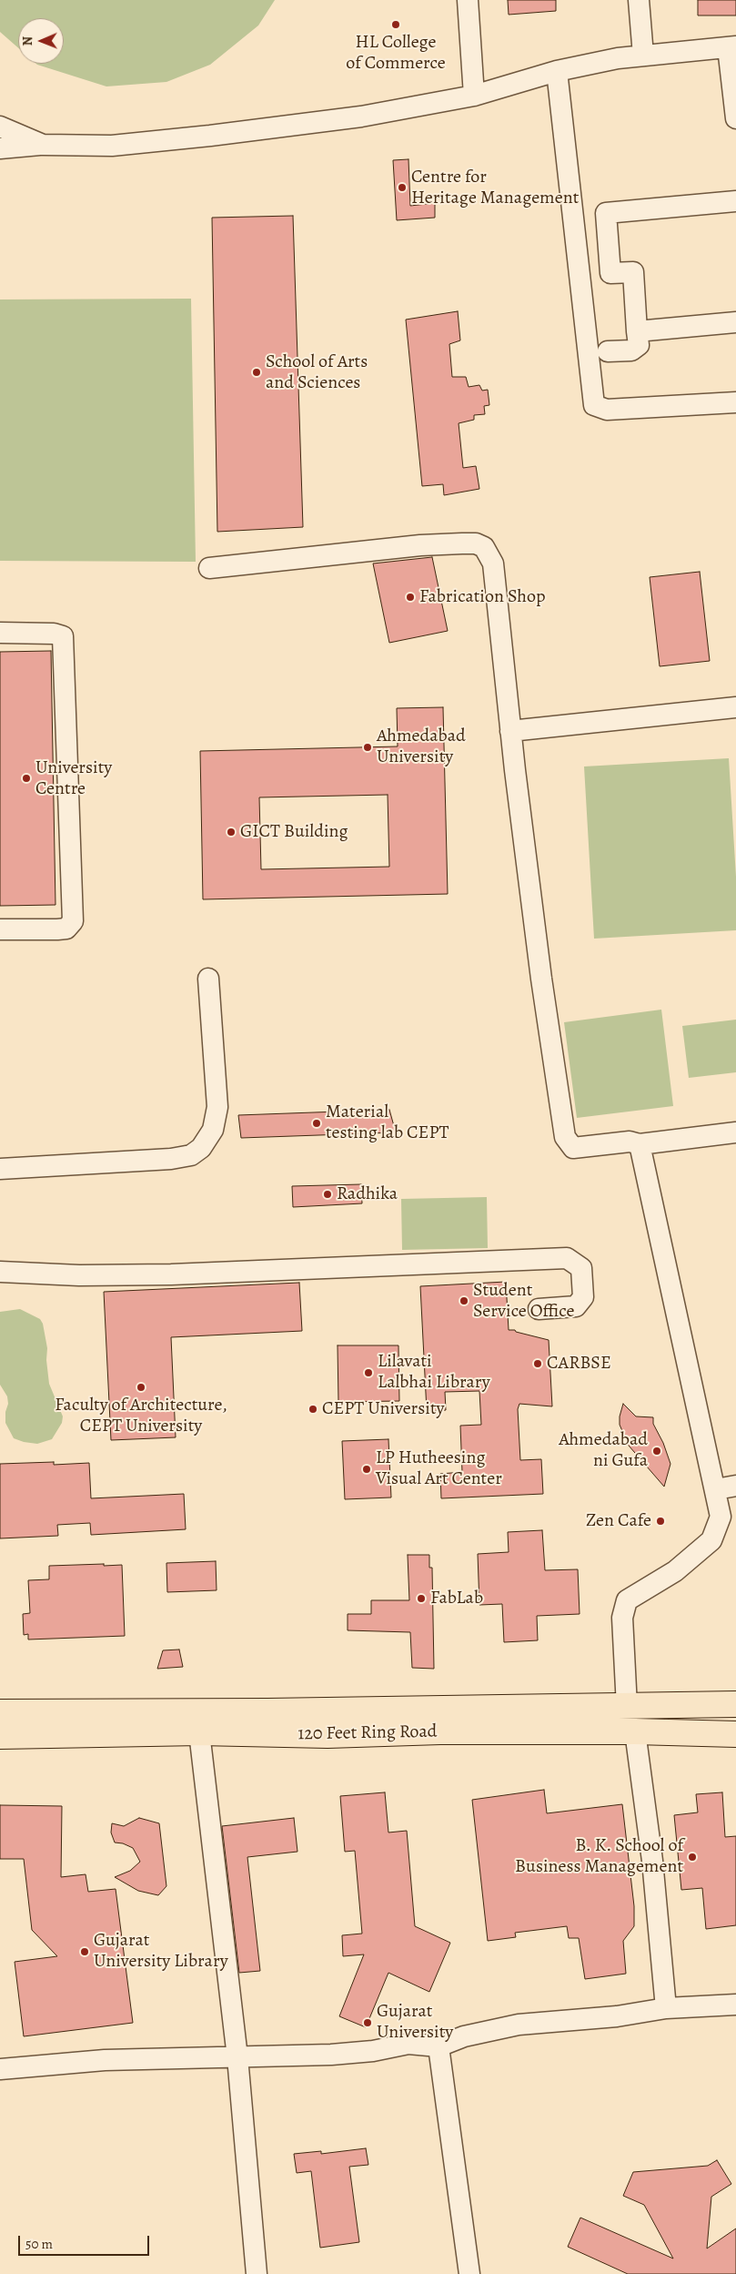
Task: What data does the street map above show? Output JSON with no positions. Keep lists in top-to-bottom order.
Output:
{
  "streets": {
    "main road": ["120 Feet Ring Road"]
  },
  "places": [
    "HL College of Commerce",
    "Centre for Heritage Management",
    "School of Arts and Sciences",
    "Fabrication Shop",
    "Ahmedabad University",
    "University Centre",
    "GICT Building",
    "Material testing lab CEPT",
    "Radhika",
    "Student Service Office",
    "CARBSE",
    "Lilavati Lalbhai Library",
    "Faculty of Architecture, CEPT University",
    "CEPT University",
    "Ahmedabad ni Gufa",
    "LP Hutheesing Visual Art Center",
    "Zen Cafe",
    "FabLab",
    "B. K. School of Business Management",
    "Gujarat University Library",
    "Gujarat University"
  ],
  "scale_bar": "50 m",
  "north": "left"
}
